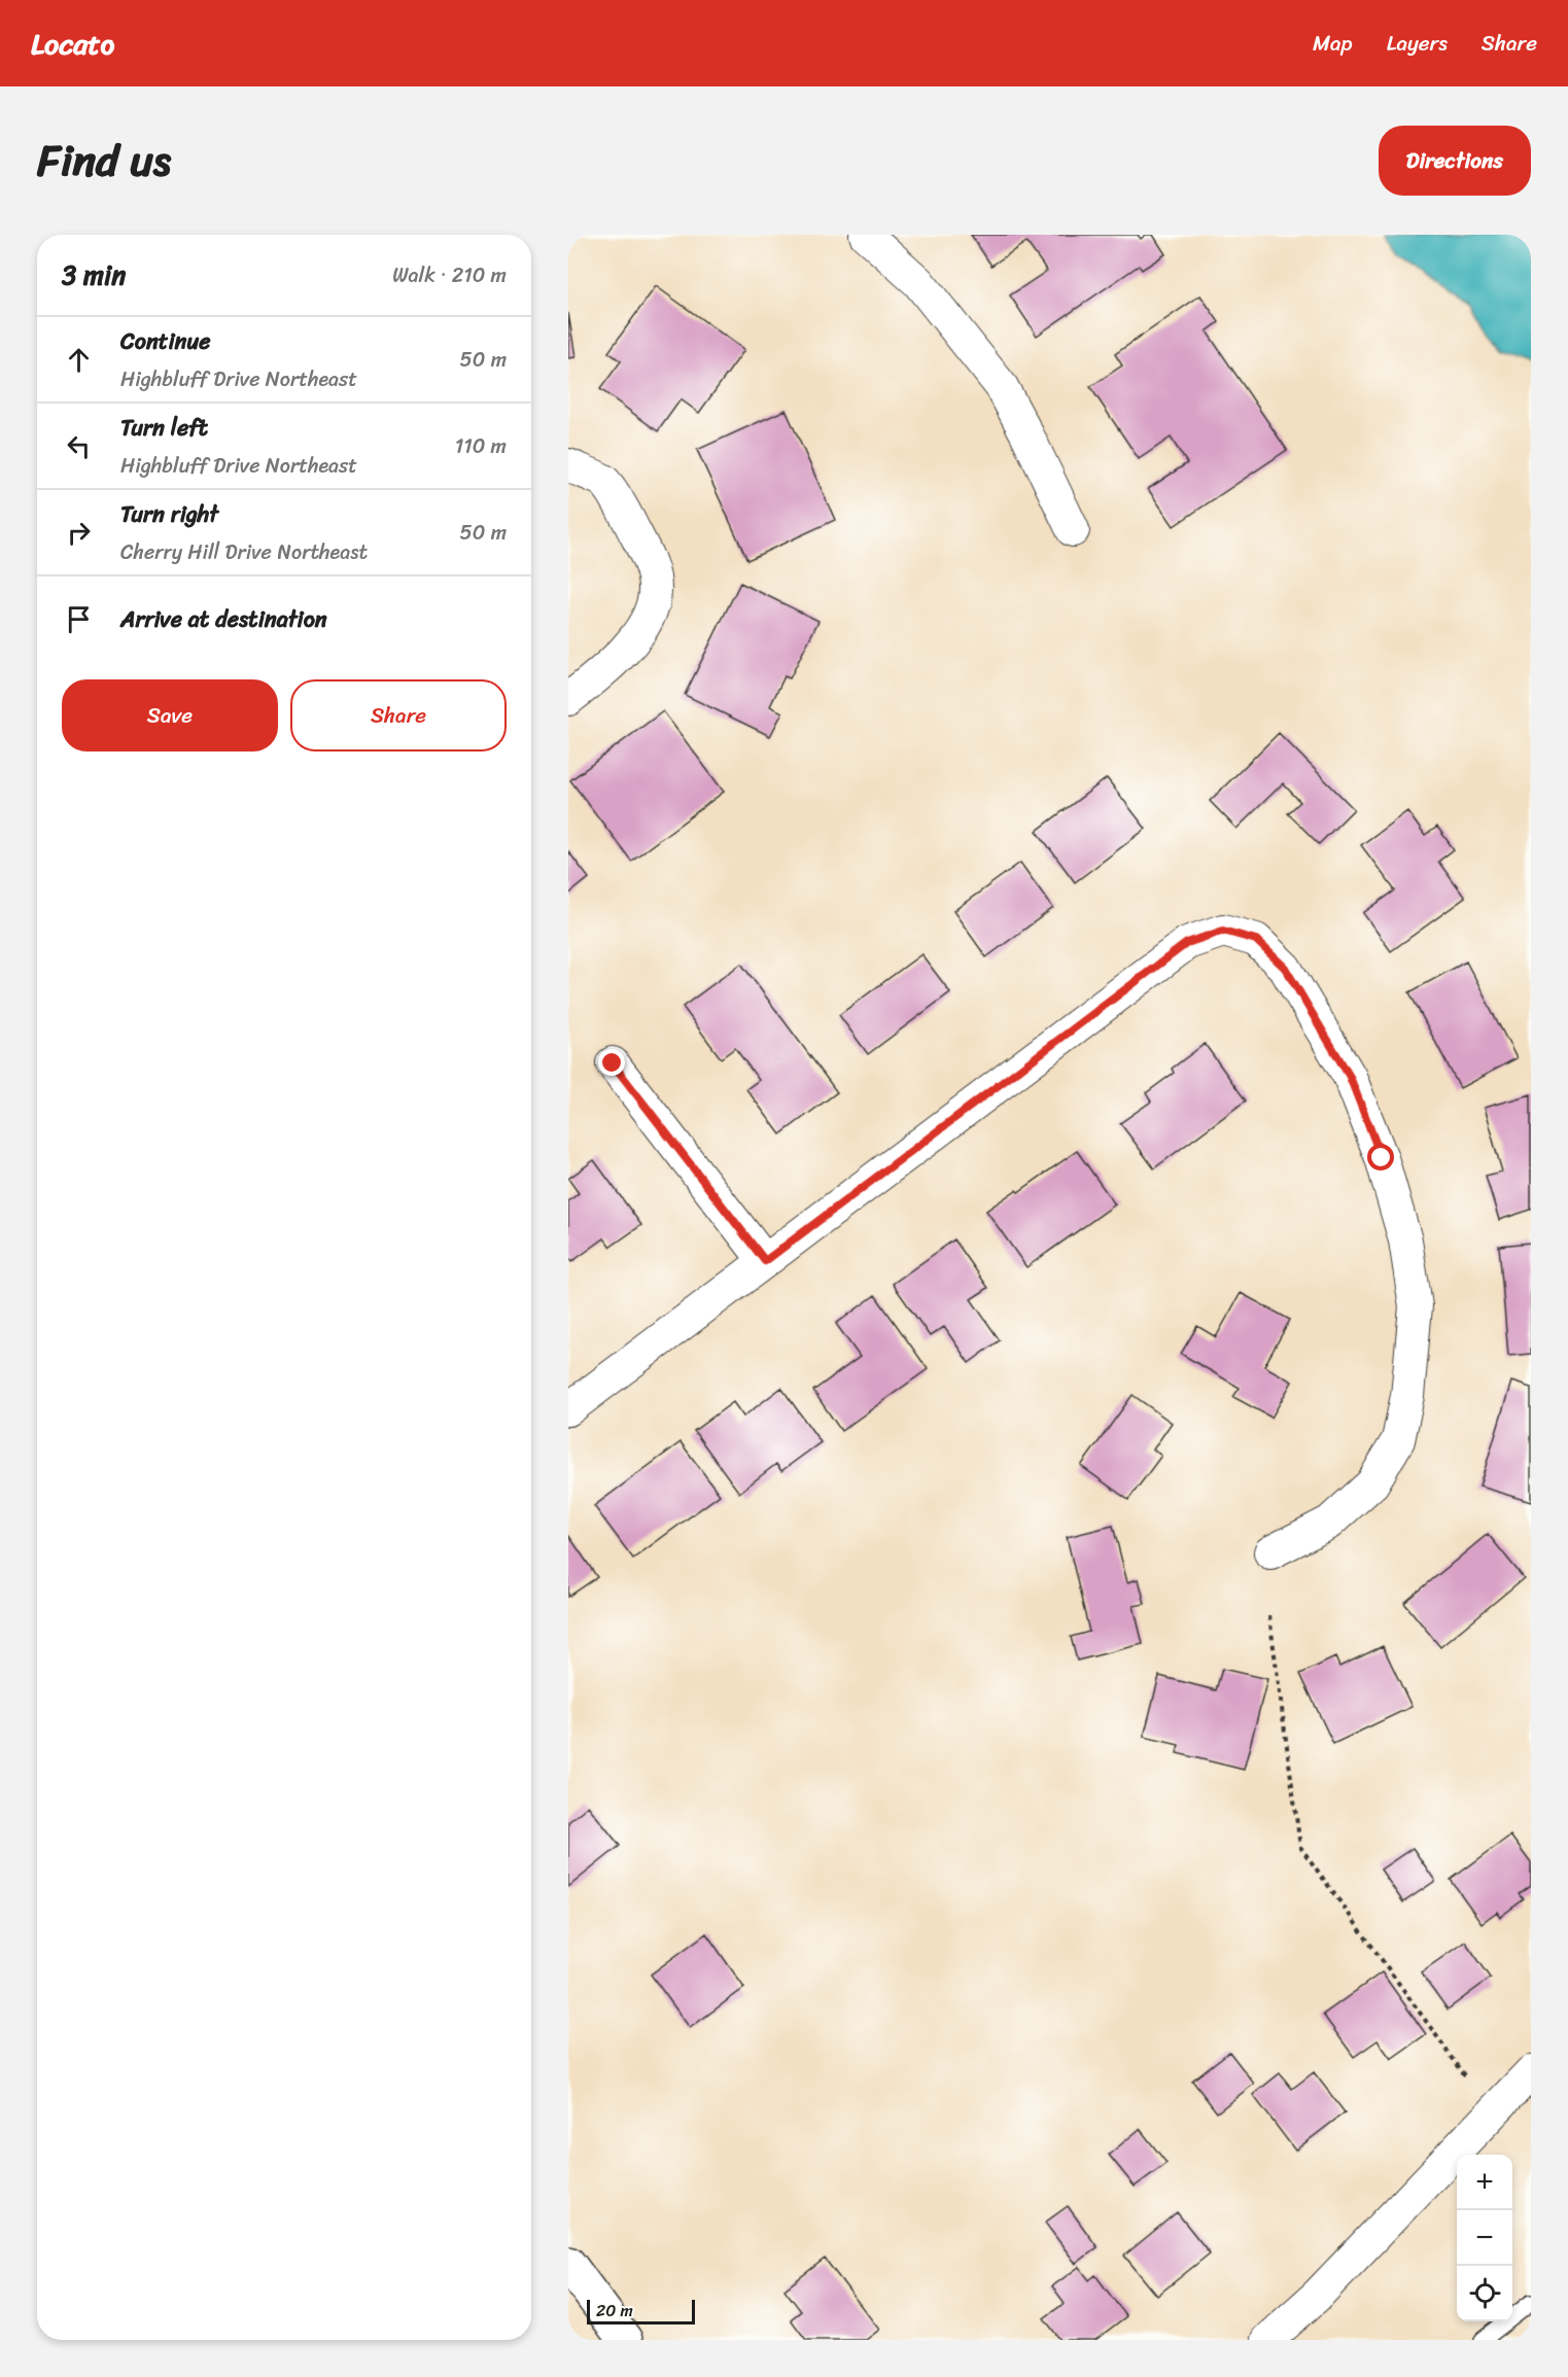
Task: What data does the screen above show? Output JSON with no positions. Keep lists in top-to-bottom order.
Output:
{
  "scale_bar": "20 m",
  "page": {
    "header": "Locato",
    "nav": ["Map", "Layers", "Share"],
    "title": "Find us",
    "buttons": [
      "Directions",
      ["Save", "Share"]
    ],
    "heading": ["3 min", "Walk · 210 m"],
    "list": [
      ["Continue", "Highbluff Drive Northeast", "50 m"],
      ["Turn left", "Highbluff Drive Northeast", "110 m"],
      ["Turn right", "Cherry Hill Drive Northeast", "50 m"],
      "Arrive at destination"
    ],
    "map_buttons": ["+", "−"],
    "scale": "20 m"
  }
}
